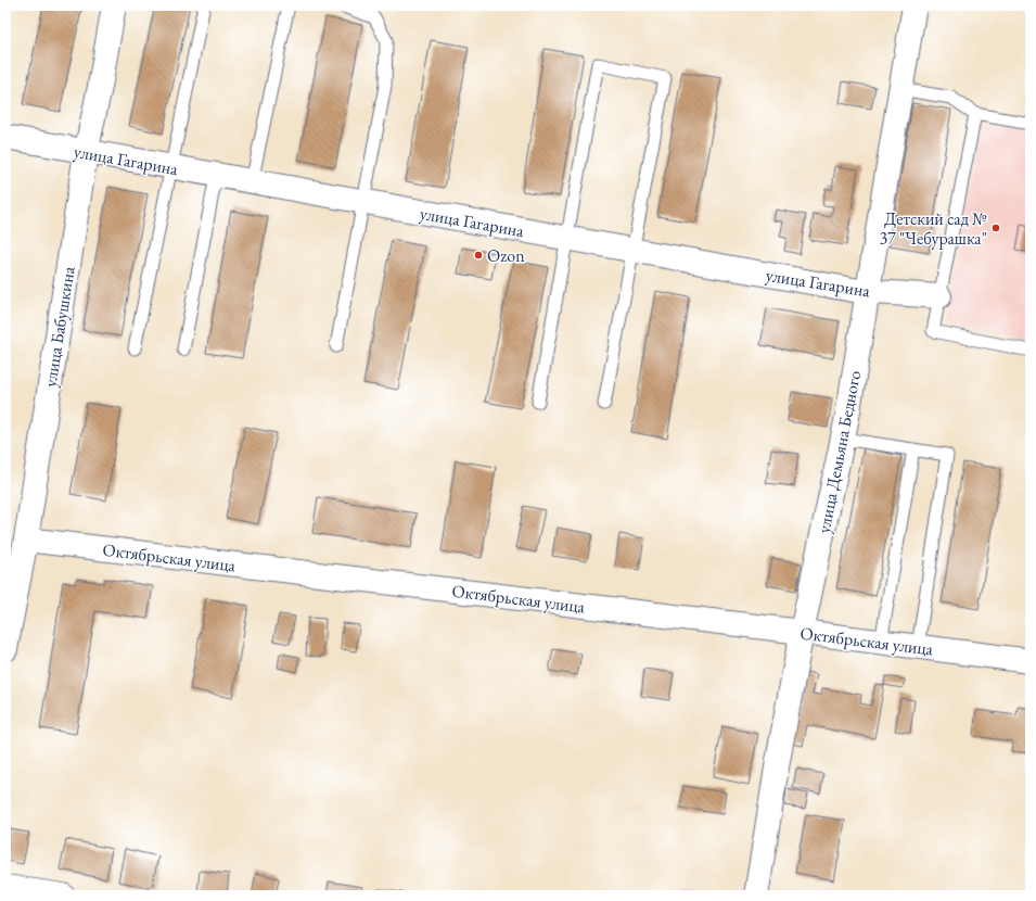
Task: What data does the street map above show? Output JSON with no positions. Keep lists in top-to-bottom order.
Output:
{
  "streets": {
    "street": [
      "улица Гагарина",
      "улица Бабушкина",
      "улица Демьяна Бедного",
      "Октябрьская улица"
    ]
  },
  "crossings": [
    ["улица Гагарина", "улица Бабушкина"],
    ["улица Гагарина", "улица Демьяна Бедного"],
    ["улица Бабушкина", "Октябрьская улица"],
    ["улица Демьяна Бедного", "Октябрьская улица"]
  ],
  "places": ["Детский сад № 37 \"Чебурашка\"", "Ozon"]
}
